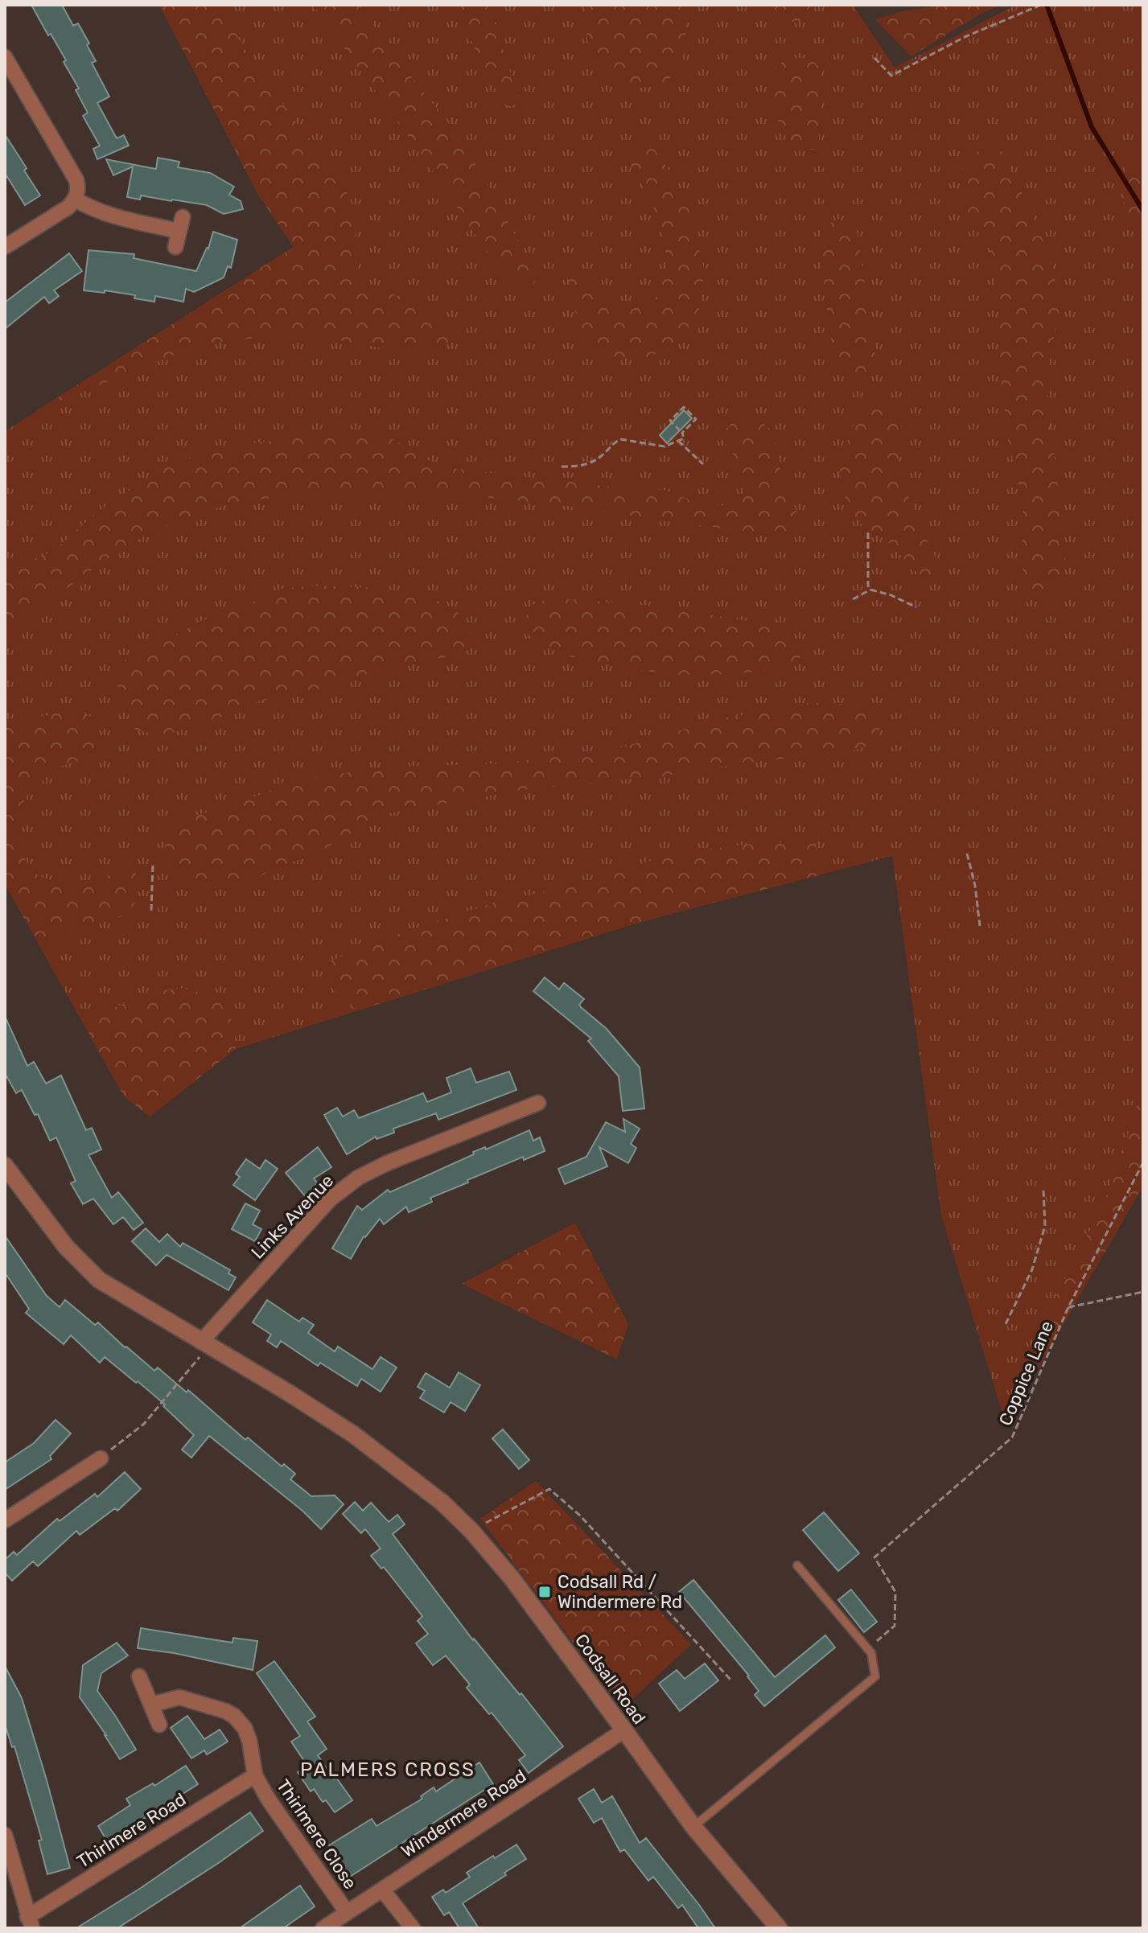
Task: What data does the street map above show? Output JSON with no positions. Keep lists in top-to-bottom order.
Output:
{
  "streets": {
    "street": [
      "Links Avenue",
      "Codsall Road",
      "Windermere Road",
      "Thirlmere Road",
      "Thirlmere Close"
    ],
    "path": ["Coppice Lane"]
  },
  "crossings": [
    ["Links Avenue", "Codsall Road"],
    ["Codsall Road", "Windermere Road"],
    ["Windermere Road", "Thirlmere Close"],
    ["Thirlmere Road", "Thirlmere Close"]
  ],
  "districts": ["PALMERS CROSS"],
  "places": {
    "transit": ["Codsall Rd / Windermere Rd"]
  }
}
